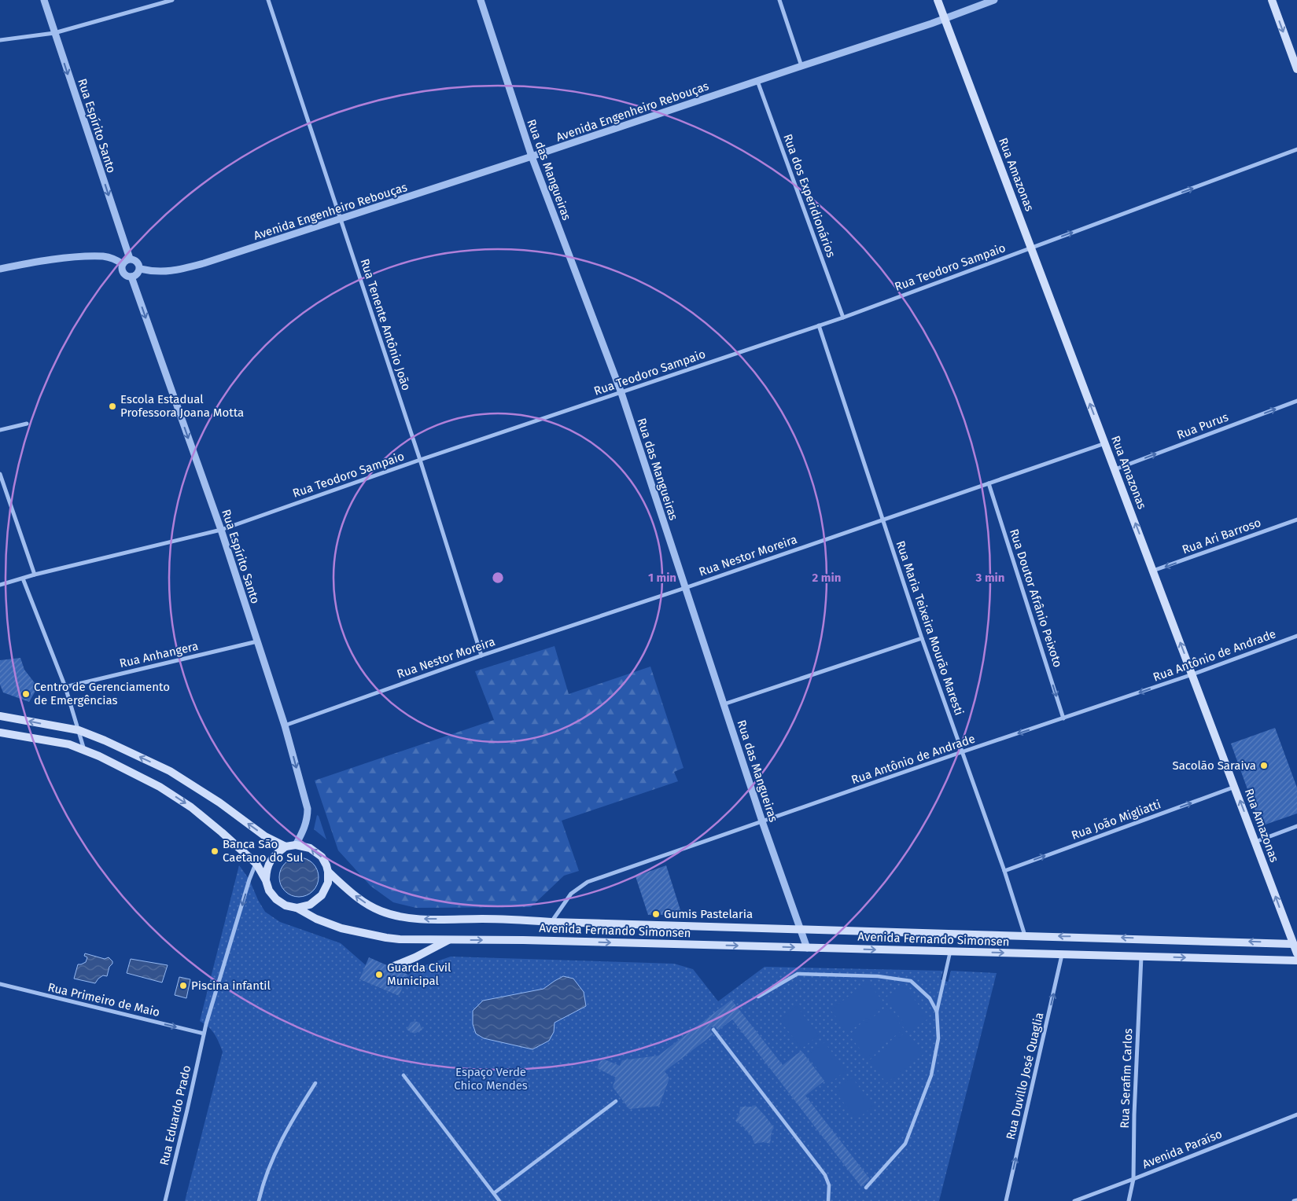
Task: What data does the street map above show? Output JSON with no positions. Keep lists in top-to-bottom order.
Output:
{
  "streets": {
    "main road": ["Rua Amazonas", "Avenida Fernando Simonsen"],
    "street": [
      "Avenida Engenheiro Rebouças",
      "Rua Espírito Santo",
      "Rua das Mangueiras",
      "Rua dos Experidionários",
      "Rua Teodoro Sampaio",
      "Rua Tenente Antônio João",
      "Rua Purus",
      "Rua Ari Barroso",
      "Rua Nestor Moreira",
      "Rua Doutor Afrânio Peixoto",
      "Rua Maria Teixeira Mourão Maresti",
      "Rua Anhangera",
      "Rua Antônio de Andrade",
      "Rua João Migliatti",
      "Rua Primeiro de Maio",
      "Rua Duvillo José Quaglia",
      "Rua Serafim Carlos",
      "Rua Eduardo Prado",
      "Avenida Paraíso"
    ]
  },
  "crossings": [
    ["Avenida Engenheiro Rebouças", "Rua Espírito Santo"],
    ["Avenida Engenheiro Rebouças", "Rua das Mangueiras"],
    ["Avenida Engenheiro Rebouças", "Rua Amazonas"],
    ["Avenida Engenheiro Rebouças", "Rua dos Experidionários"],
    ["Avenida Engenheiro Rebouças", "Rua Tenente Antônio João"],
    ["Rua Espírito Santo", "Rua Teodoro Sampaio"],
    ["Rua Espírito Santo", "Rua Nestor Moreira"],
    ["Rua Espírito Santo", "Rua Anhangera"],
    ["Rua Espírito Santo", "Avenida Fernando Simonsen"],
    ["Rua das Mangueiras", "Rua Teodoro Sampaio"],
    ["Rua das Mangueiras", "Rua Nestor Moreira"],
    ["Rua das Mangueiras", "Rua Antônio de Andrade"],
    ["Rua das Mangueiras", "Avenida Fernando Simonsen"],
    ["Rua Amazonas", "Rua Teodoro Sampaio"],
    ["Rua Amazonas", "Rua Purus"],
    ["Rua Amazonas", "Rua Ari Barroso"],
    ["Rua Amazonas", "Rua Nestor Moreira"],
    ["Rua Amazonas", "Rua Antônio de Andrade"],
    ["Rua Amazonas", "Rua João Migliatti"],
    ["Rua Amazonas", "Avenida Fernando Simonsen"],
    ["Rua dos Experidionários", "Rua Teodoro Sampaio"],
    ["Rua Teodoro Sampaio", "Rua Tenente Antônio João"],
    ["Rua Teodoro Sampaio", "Rua Maria Teixeira Mourão Maresti"],
    ["Rua Tenente Antônio João", "Rua Nestor Moreira"],
    ["Rua Nestor Moreira", "Rua Doutor Afrânio Peixoto"],
    ["Rua Nestor Moreira", "Rua Maria Teixeira Mourão Maresti"],
    ["Rua Doutor Afrânio Peixoto", "Rua Antônio de Andrade"],
    ["Rua Maria Teixeira Mourão Maresti", "Rua Antônio de Andrade"],
    ["Rua Maria Teixeira Mourão Maresti", "Rua João Migliatti"],
    ["Rua Maria Teixeira Mourão Maresti", "Avenida Fernando Simonsen"],
    ["Rua Antônio de Andrade", "Avenida Fernando Simonsen"],
    ["Avenida Fernando Simonsen", "Rua Duvillo José Quaglia"],
    ["Avenida Fernando Simonsen", "Rua Serafim Carlos"],
    ["Avenida Fernando Simonsen", "Rua Eduardo Prado"],
    ["Rua Primeiro de Maio", "Rua Eduardo Prado"],
    ["Rua Serafim Carlos", "Avenida Paraíso"]
  ],
  "one_way": [
    "Rua Espírito Santo",
    "Rua Amazonas",
    "Rua Purus",
    "Rua Ari Barroso",
    "Rua Doutor Afrânio Peixoto",
    "Rua João Migliatti",
    "Rua Primeiro de Maio",
    "Rua Duvillo José Quaglia",
    "Rua Eduardo Prado"
  ],
  "parks": ["Espaço Verde Chico Mendes"],
  "places": [
    "Escola Estadual Professora Joana Motta",
    "Centro de Gerenciamento de Emergências",
    "Sacolão Saraiva",
    "Banca São Caetano do Sul",
    "Gumis Pastelaria",
    "Guarda Civil Municipal",
    "Piscina infantil"
  ],
  "rings": ["1 min", "2 min", "3 min"]
}
